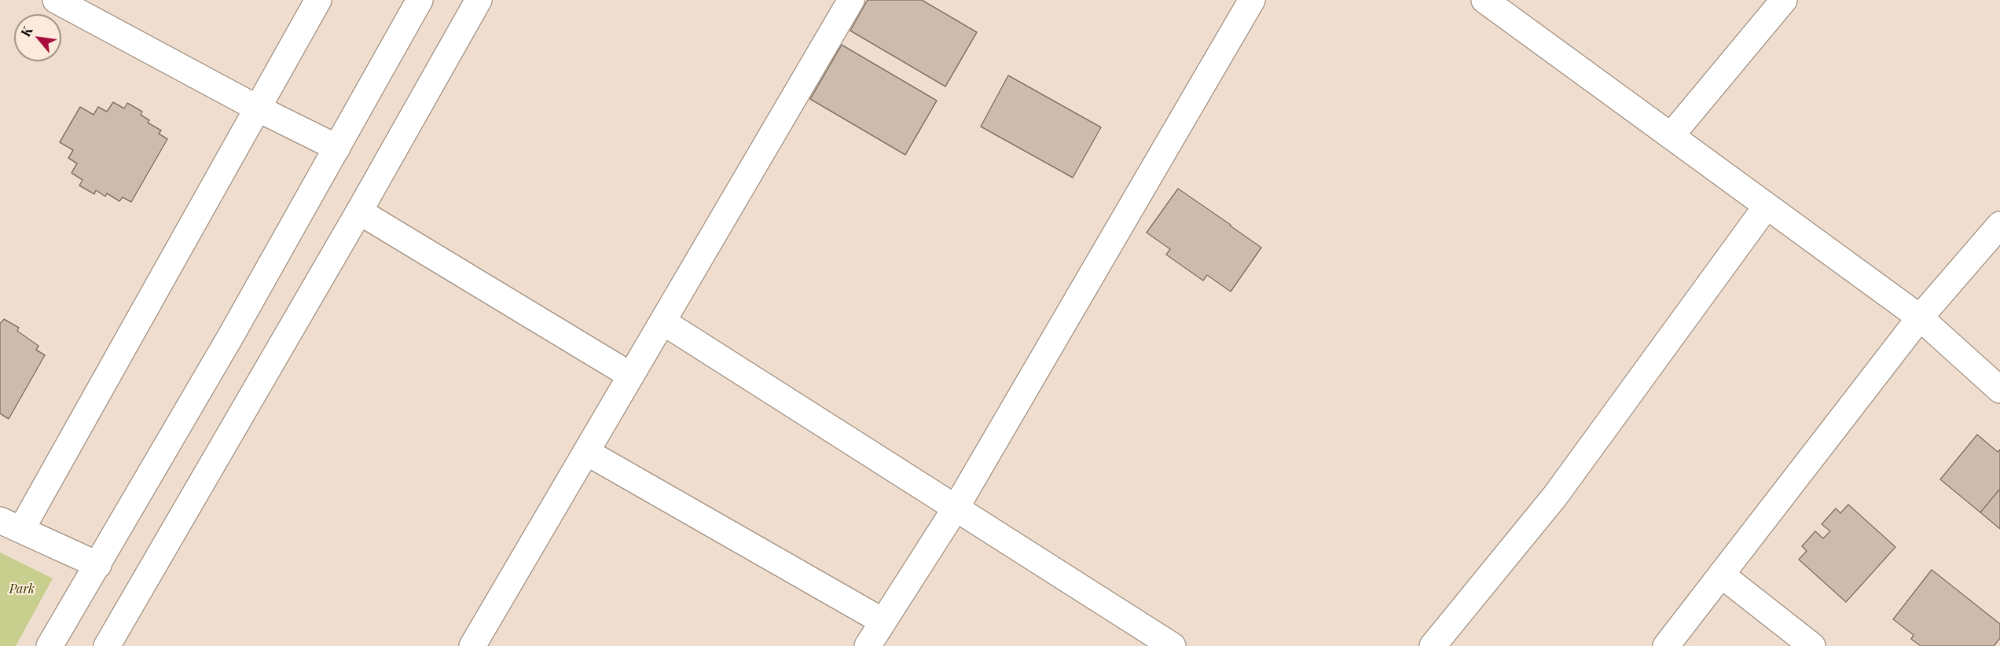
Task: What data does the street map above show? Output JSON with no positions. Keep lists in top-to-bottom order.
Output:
{
  "parks": ["Park"],
  "north": "top left"
}
